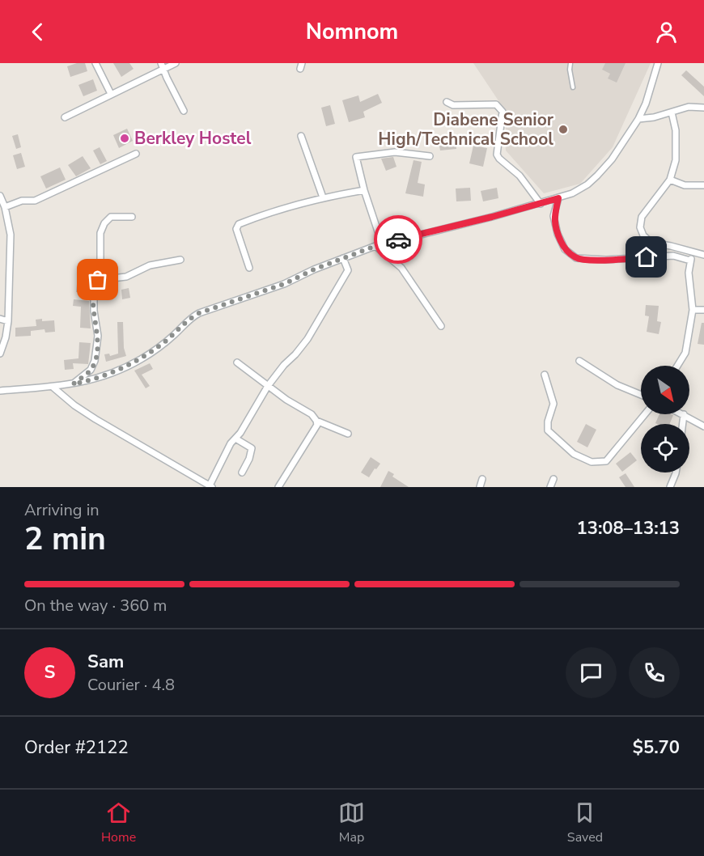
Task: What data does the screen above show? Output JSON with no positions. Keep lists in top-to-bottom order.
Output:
{
  "places": ["Diabene Senior High/Technical School", "Berkley Hostel"],
  "north": "bottom right",
  "page": {
    "header": "Nomnom",
    "heading": ["2 min", "Arriving in", "13:08–13:13"],
    "panel": [
      "Sam",
      "Courier · 4.8",
      "Order #2122",
      "$5.70"
    ],
    "bar": "On the way · 360 m",
    "round": "S",
    "tabs": ["Home", "Map", "Saved"]
  }
}
